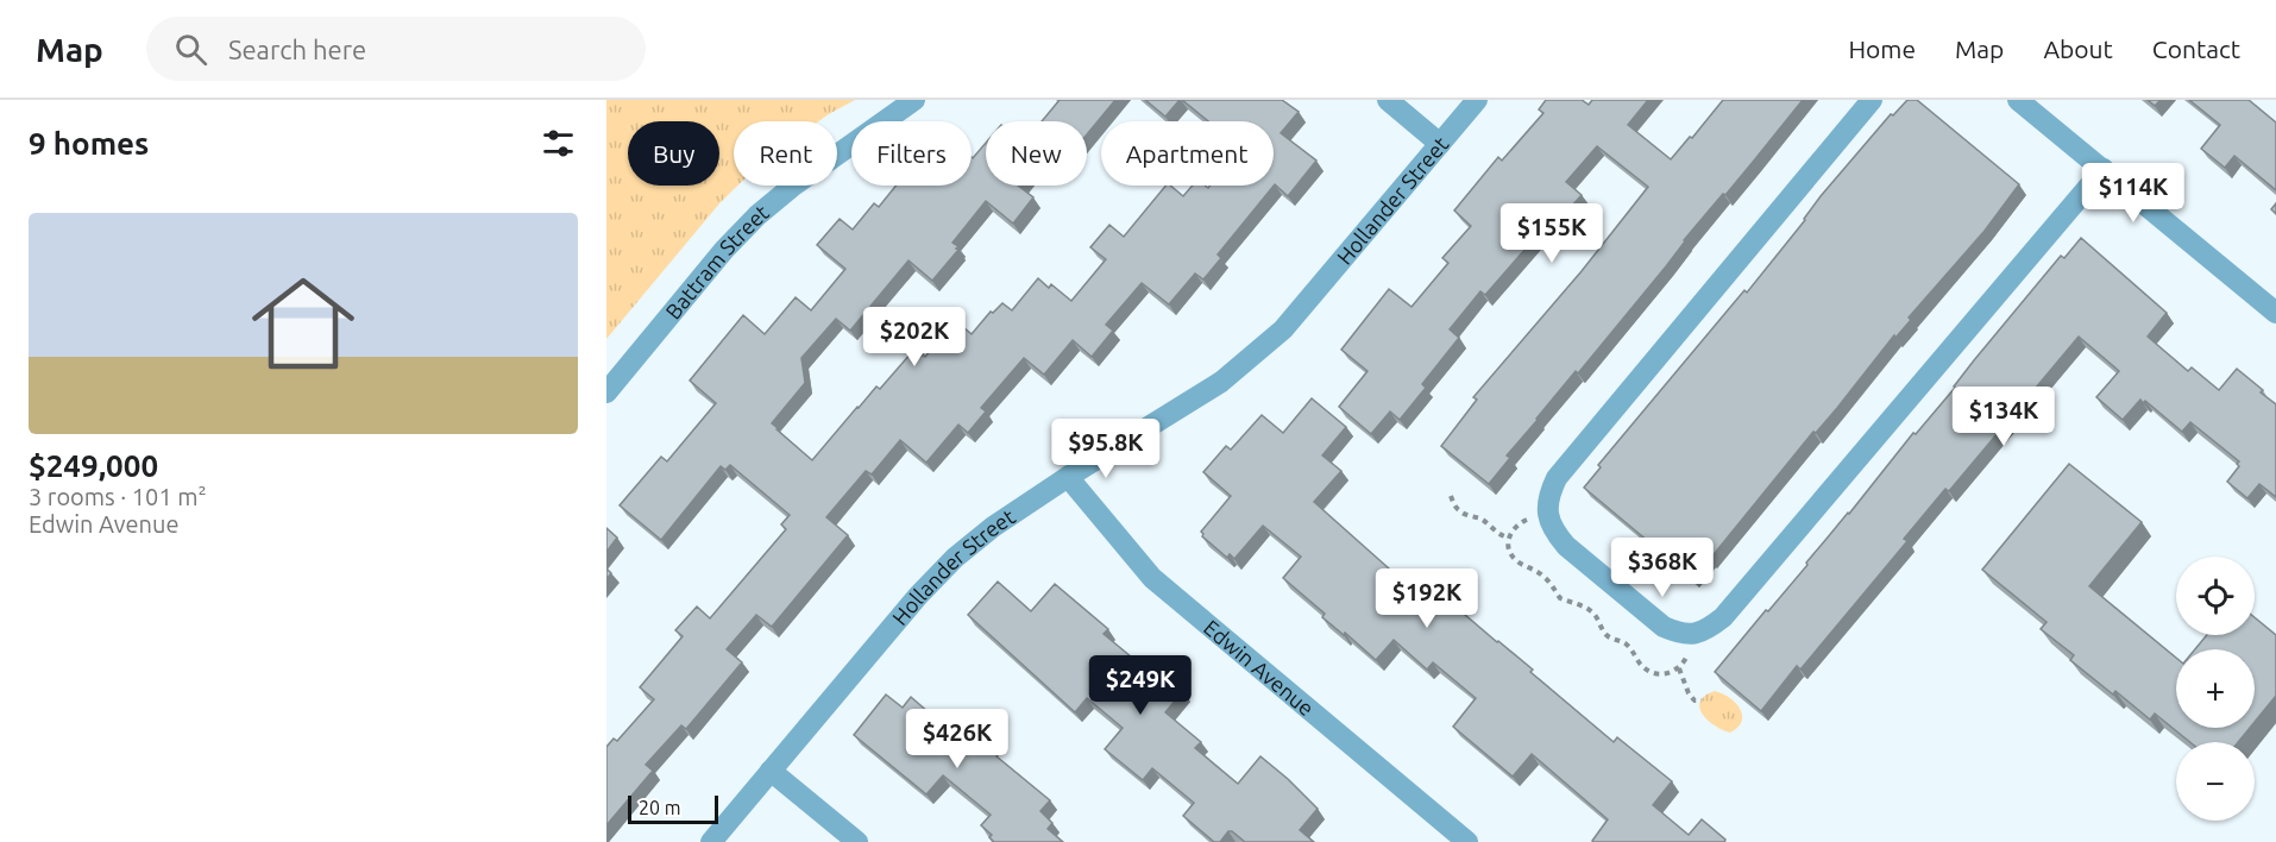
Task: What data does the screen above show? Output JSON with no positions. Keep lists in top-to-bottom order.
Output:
{
  "streets": {
    "street": ["Hollander Street", "Battram Street", "Edwin Avenue"]
  },
  "crossings": [
    ["Hollander Street", "Edwin Avenue"]
  ],
  "scale_bar": "20 m",
  "page": {
    "header": "Map",
    "search": "Search here",
    "nav": [
      "Home",
      "Map",
      "About",
      "Contact"
    ],
    "heading": "9 homes",
    "chip": [
      "Buy",
      "Rent",
      "Filters",
      "New",
      "Apartment"
    ],
    "price": [
      "$114K",
      "$155K",
      "$202K",
      "$134K",
      "$95.8K",
      "$368K",
      "$192K",
      "$249K",
      "$426K"
    ],
    "list": [
      {
        "name": "$249,000",
        "note": "3 rooms · 101 m² · Edwin Avenue"
      }
    ],
    "map_buttons": ["+", "−"],
    "scale": "20 m"
  }
}
